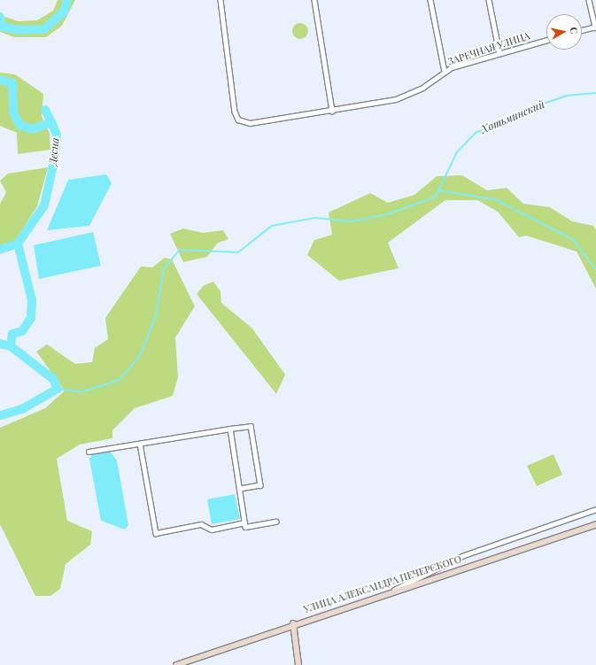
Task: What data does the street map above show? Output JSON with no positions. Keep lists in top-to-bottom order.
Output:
{
  "streets": {
    "main road": ["УЛИЦА АЛЕКСАНДРА ПЕЧЕРСКОГО"],
    "street": ["ЗАРЕЧНАЯ УЛИЦА"]
  },
  "water": ["Хотьминский", "Десна"],
  "north": "right"
}
